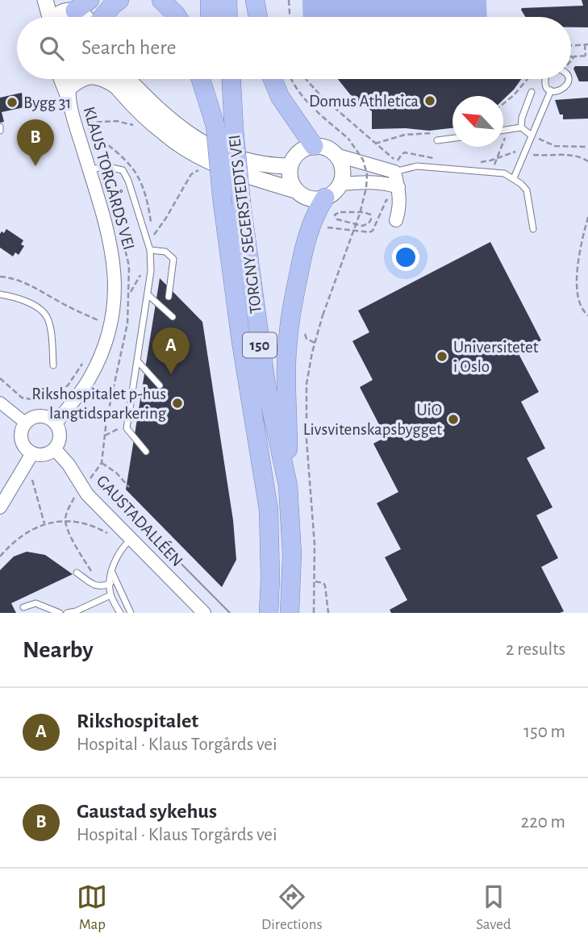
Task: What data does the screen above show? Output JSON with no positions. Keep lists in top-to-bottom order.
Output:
{
  "streets": {
    "highway": ["TORGNY SEGERSTEDTS VEI", "150"],
    "street": ["KLAUS TORGÅRDS VEI", "GAUSTADALLÉEN"]
  },
  "crossings": [
    ["KLAUS TORGÅRDS VEI", "GAUSTADALLÉEN"]
  ],
  "places": [
    "Domus Athletica",
    "Bygg 31",
    "Universitetet i Oslo",
    "Rikshospitalet p-hus langtidsparkering",
    "UiO Livsvitenskapsbygget"
  ],
  "north": "top left",
  "page": {
    "search": "Search here",
    "pins": ["B", "A"],
    "heading": ["Nearby", "2 results"],
    "list": [
      {
        "mark": "A",
        "name": "Rikshospitalet",
        "note": "Hospital · Klaus Torgårds vei",
        "value": "150 m"
      },
      {
        "mark": "B",
        "name": "Gaustad sykehus",
        "note": "Hospital · Klaus Torgårds vei",
        "value": "220 m"
      }
    ],
    "nav": ["Map", "Directions", "Saved"]
  }
}
